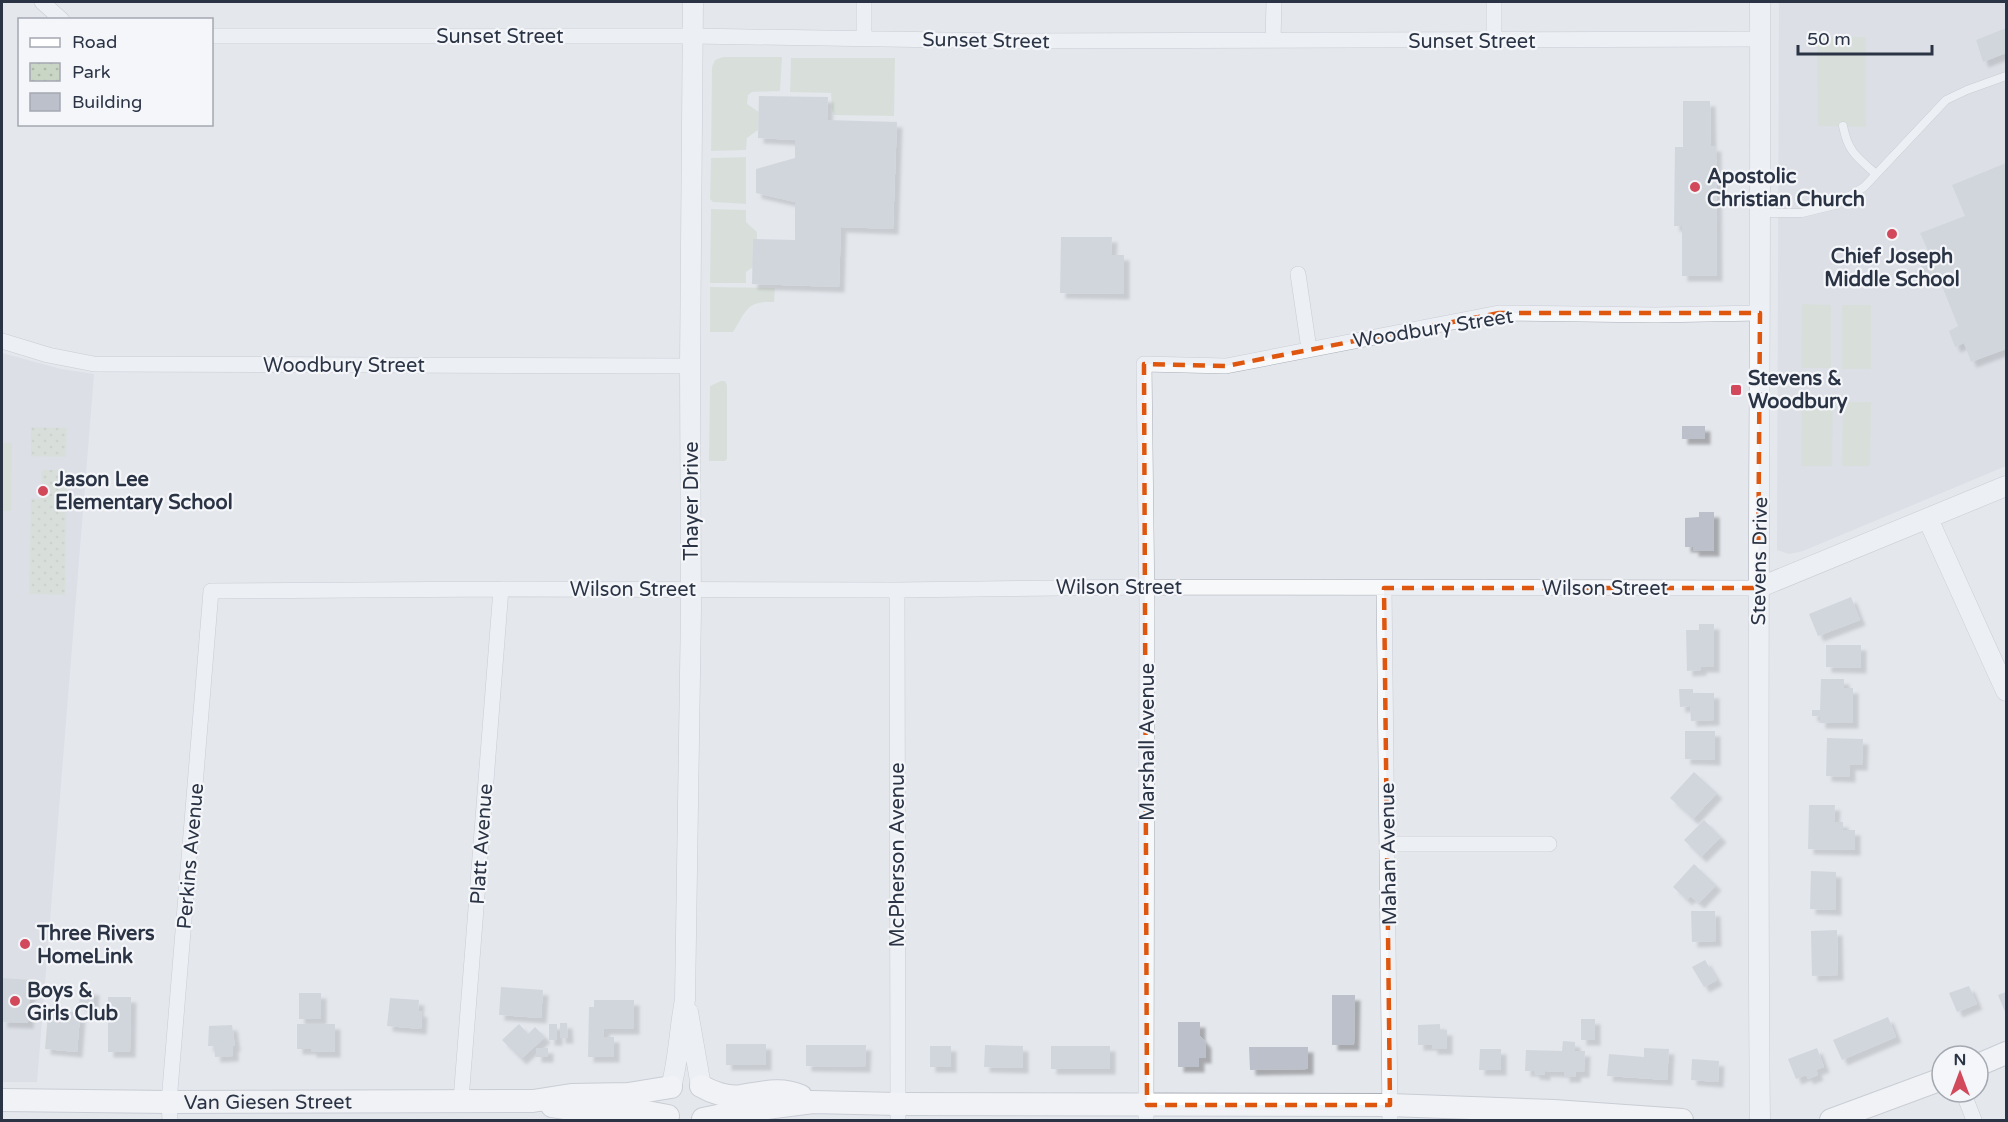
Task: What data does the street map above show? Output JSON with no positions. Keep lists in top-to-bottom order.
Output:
{
  "streets": {
    "main road": ["Van Giesen Street"],
    "street": [
      "Sunset Street",
      "Woodbury Street",
      "Thayer Drive",
      "Stevens Drive",
      "Wilson Street",
      "Marshall Avenue",
      "Platt Avenue",
      "Mahan Avenue",
      "McPherson Avenue",
      "Perkins Avenue"
    ]
  },
  "crossings": [
    ["Sunset Street", "Thayer Drive"],
    ["Sunset Street", "Stevens Drive"],
    ["Woodbury Street", "Thayer Drive"],
    ["Woodbury Street", "Stevens Drive"],
    ["Woodbury Street", "Marshall Avenue"],
    ["Thayer Drive", "Wilson Street"],
    ["Thayer Drive", "Van Giesen Street"],
    ["Stevens Drive", "Wilson Street"],
    ["Wilson Street", "Marshall Avenue"],
    ["Wilson Street", "Platt Avenue"],
    ["Wilson Street", "Mahan Avenue"],
    ["Wilson Street", "McPherson Avenue"],
    ["Wilson Street", "Perkins Avenue"],
    ["Platt Avenue", "Van Giesen Street"],
    ["Perkins Avenue", "Van Giesen Street"]
  ],
  "places": {
    "other": [
      "Apostolic Christian Church",
      "Chief Joseph Middle School",
      "Jason Lee Elementary School",
      "Three Rivers HomeLink",
      "Boys & Girls Club"
    ],
    "transit": ["Stevens & Woodbury"]
  },
  "legend": ["Road", "Park", "Building"],
  "scale_bar": "50 m",
  "north": "top"
}
